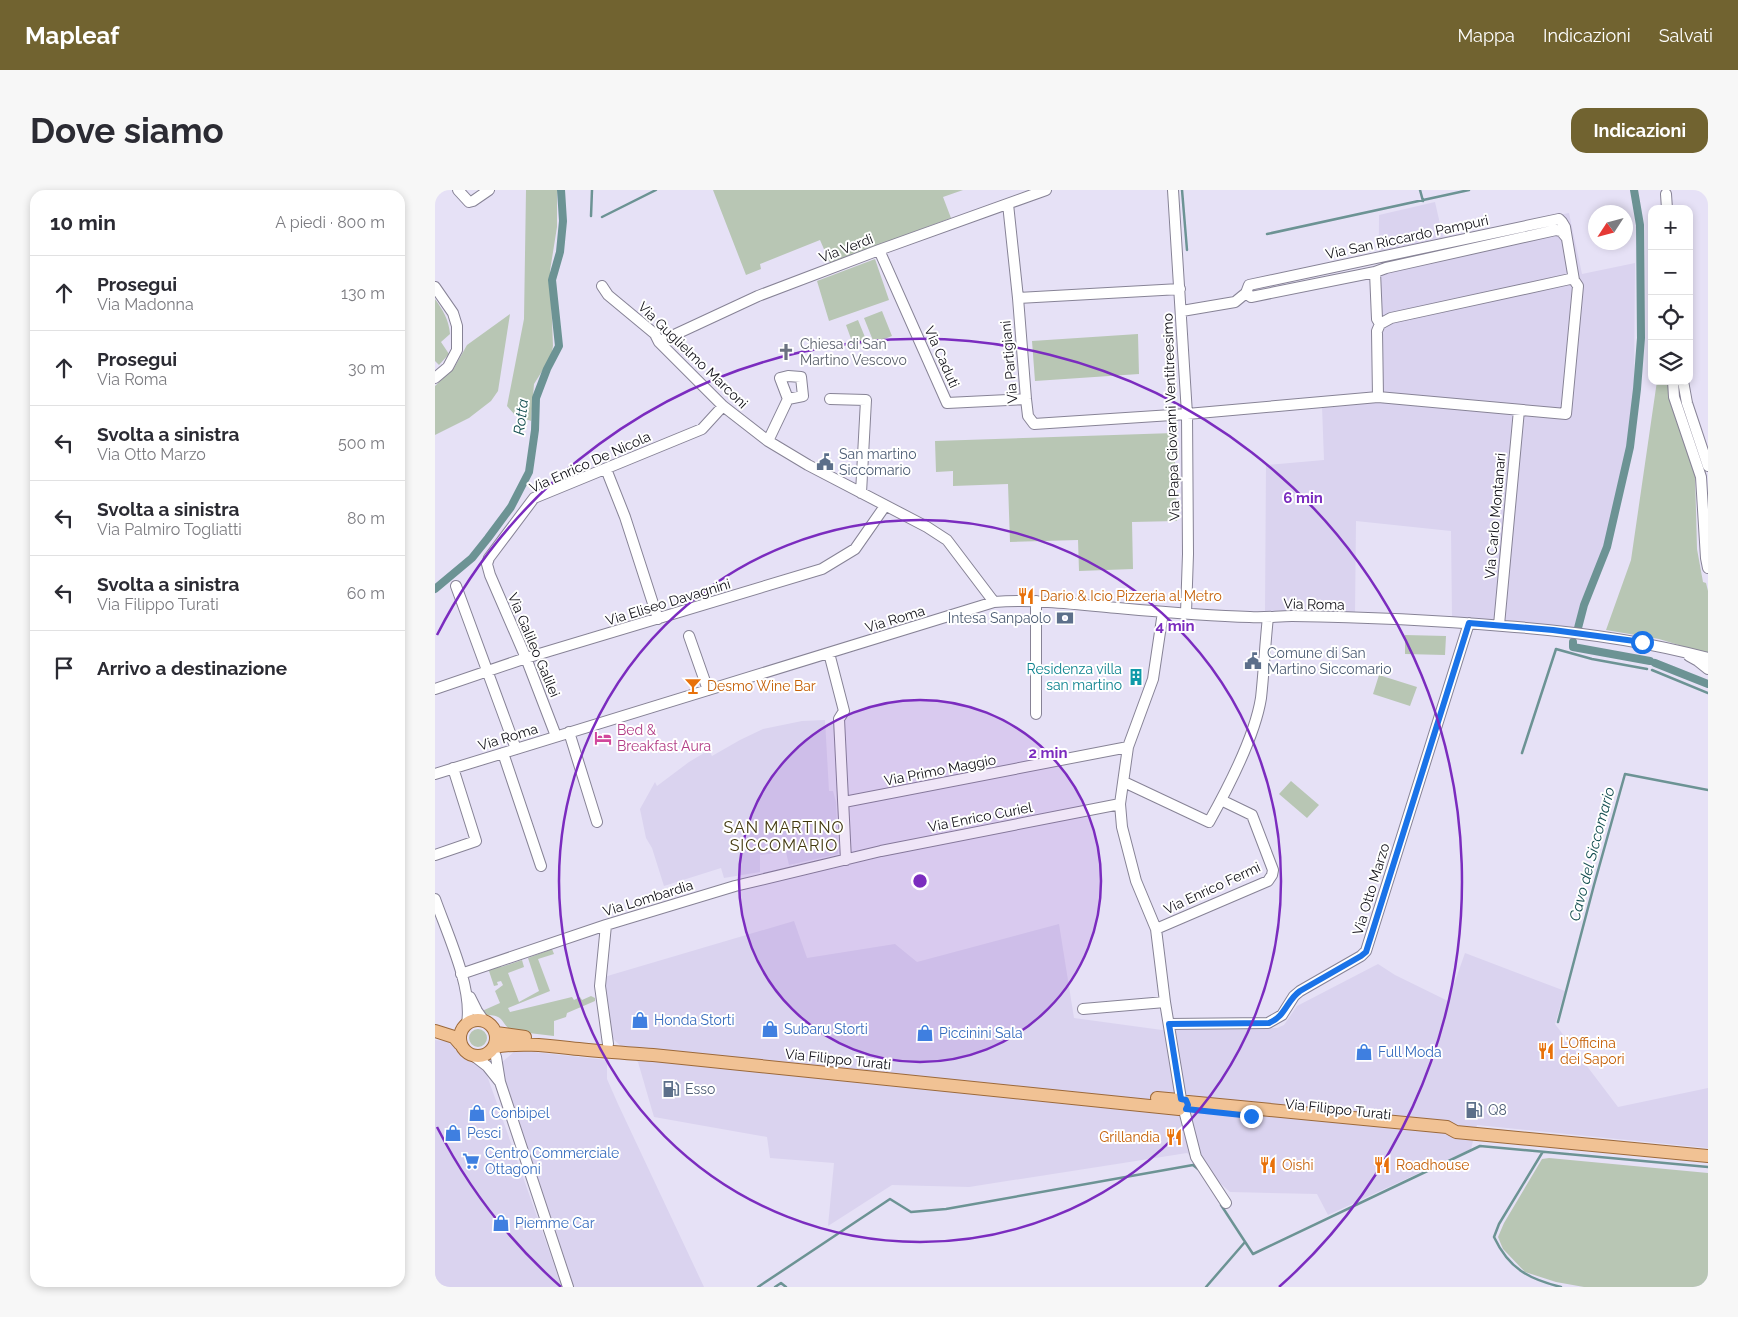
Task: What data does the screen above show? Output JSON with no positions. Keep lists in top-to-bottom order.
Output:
{
  "streets": {
    "main road": ["Via Filippo Turati"],
    "street": [
      "Via San Riccardo Pampuri",
      "Via Verdi",
      "Via Guglielmo Marconi",
      "Via Caduti",
      "Via Partigiani",
      "Via Papa Giovanni Ventitreesimo",
      "Via Enrico De Nicola",
      "Via Carlo Montanari",
      "Via Eliseo Davagnini",
      "Via Roma",
      "Via Galileo Galilei",
      "Via Primo Maggio",
      "Via Enrico Curiel",
      "Via Enrico Fermi",
      "Via Otto Marzo",
      "Via Lombardia"
    ]
  },
  "crossings": [
    ["Via San Riccardo Pampuri", "Via Papa Giovanni Ventitreesimo"],
    ["Via San Riccardo Pampuri", "Via Carlo Montanari"],
    ["Via Verdi", "Via Guglielmo Marconi"],
    ["Via Verdi", "Via Caduti"],
    ["Via Verdi", "Via Partigiani"],
    ["Via Guglielmo Marconi", "Via Enrico De Nicola"],
    ["Via Guglielmo Marconi", "Via Eliseo Davagnini"],
    ["Via Guglielmo Marconi", "Via Roma"],
    ["Via Caduti", "Via Partigiani"],
    ["Via Partigiani", "Via Papa Giovanni Ventitreesimo"],
    ["Via Papa Giovanni Ventitreesimo", "Via Roma"],
    ["Via Enrico De Nicola", "Via Galileo Galilei"],
    ["Via Carlo Montanari", "Via Roma"],
    ["Via Eliseo Davagnini", "Via Galileo Galilei"],
    ["Via Roma", "Via Galileo Galilei"],
    ["Via Roma", "Via Otto Marzo"],
    ["Via Enrico Curiel", "Via Lombardia"]
  ],
  "districts": ["SAN MARTINO SICCOMARIO"],
  "water": ["Rotta", "Cavo del Siccomario"],
  "places": {
    "church": ["Chiesa di San Martino Vescovo"],
    "public building": ["San martino Siccomario", "Comune di San Martino Siccomario"],
    "restaurant": [
      "Dario & Icio Pizzeria al Metro",
      "L’Officina dei Sapori",
      "Grillandia",
      "Oishi",
      "Roadhouse"
    ],
    "bank": ["Intesa Sanpaolo"],
    "building": ["Residenza villa san martino"],
    "bar": ["Desmo Wine Bar"],
    "hotel": ["Bed & Breakfast Aura"],
    "shop": [
      "Honda Storti",
      "Subaru Storti",
      "Piccinini Sala",
      "Full Moda",
      "Conbipel",
      "Pesci",
      "Piemme Car"
    ],
    "fuel station": ["Esso", "Q8"],
    "supermarket": ["Centro Commerciale Ottagoni"]
  },
  "north": "bottom left",
  "page": {
    "header": "Mapleaf",
    "nav": ["Mappa", "Indicazioni", "Salvati"],
    "buttons": "Indicazioni",
    "title": "Dove siamo",
    "heading": ["10 min", "A piedi · 800 m"],
    "map_buttons": ["+", "−"],
    "list": [
      ["Prosegui", "Via Madonna", "130 m"],
      ["Prosegui", "Via Roma", "30 m"],
      ["Svolta a sinistra", "Via Otto Marzo", "500 m"],
      ["Svolta a sinistra", "Via Palmiro Togliatti", "80 m"],
      ["Svolta a sinistra", "Via Filippo Turati", "60 m"],
      "Arrivo a destinazione"
    ]
  },
  "rings": ["6 min", "4 min", "2 min"]
}
